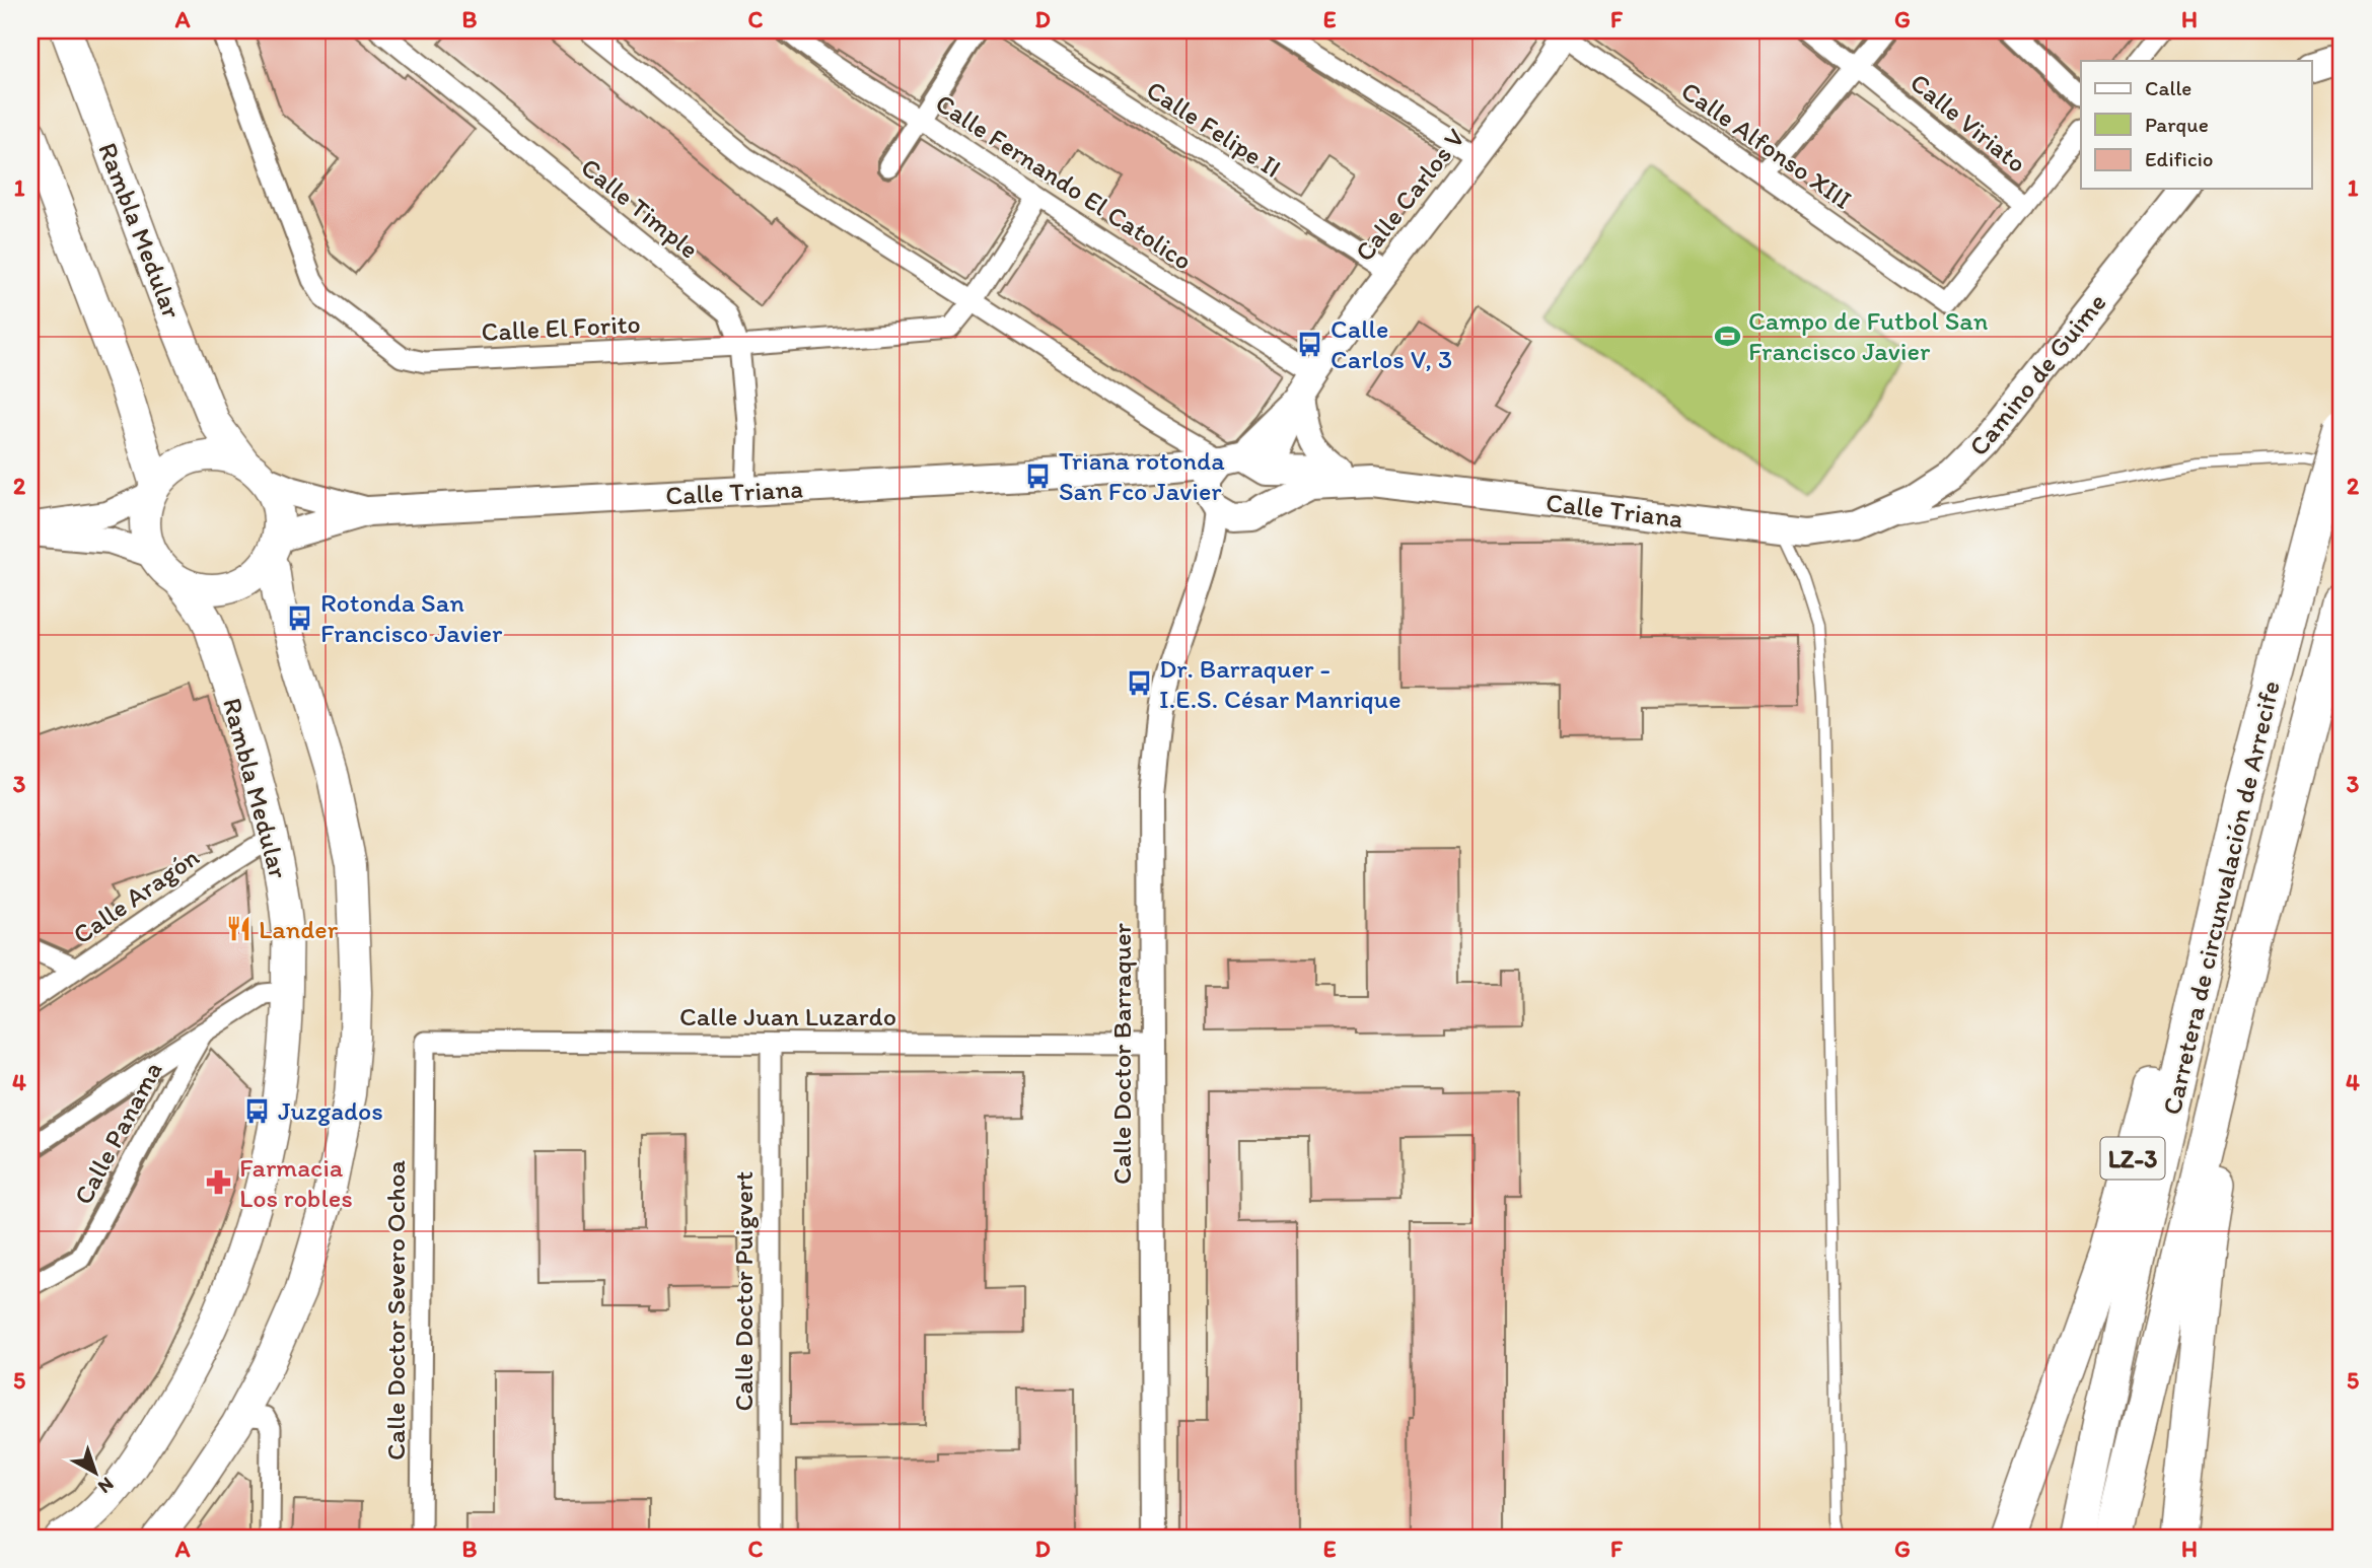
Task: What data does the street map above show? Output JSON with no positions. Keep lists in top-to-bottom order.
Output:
{
  "streets": {
    "highway": ["Carretera de circunvalación de Arrecife", "LZ-3"],
    "main road": ["Rambla Medular", "Camino de Guime", "Calle Triana"],
    "street": [
      "Calle Viriato",
      "Calle Felipe II",
      "Calle Alfonso XIII",
      "Calle Fernando El Catolico",
      "Calle Carlos V",
      "Calle Timple",
      "Calle El Forito",
      "Calle Aragón",
      "Calle Juan Luzardo",
      "Calle Doctor Barraquer",
      "Calle Panama",
      "Calle Doctor Puigvert",
      "Calle Doctor Severo Ochoa"
    ]
  },
  "crossings": [
    ["Calle Viriato", "Calle Alfonso XIII"],
    ["Calle Felipe II", "Calle Carlos V"],
    ["Calle Alfonso XIII", "Calle Carlos V"],
    ["Calle Fernando El Catolico", "Calle Carlos V"],
    ["Calle Fernando El Catolico", "Calle El Forito"],
    ["Calle Carlos V", "Calle Triana"],
    ["Calle Carlos V", "Calle Doctor Barraquer"],
    ["Calle Timple", "Calle El Forito"],
    ["Calle Timple", "Calle Triana"],
    ["Rambla Medular", "Calle Triana"],
    ["Rambla Medular", "Calle Aragón"],
    ["Camino de Guime", "Calle Triana"],
    ["Calle Triana", "Calle Doctor Barraquer"],
    ["Carretera de circunvalación de Arrecife", "LZ-3"],
    ["Calle Juan Luzardo", "Calle Doctor Barraquer"],
    ["Calle Juan Luzardo", "Calle Doctor Puigvert"],
    ["Calle Juan Luzardo", "Calle Doctor Severo Ochoa"]
  ],
  "places": {
    "sports": ["Campo de Futbol San Francisco Javier"],
    "bus stop": [
      "Calle Carlos V, 3",
      "Triana rotonda San Fco Javier",
      "Rotonda San Francisco Javier",
      "Dr. Barraquer - I.E.S. César Manrique",
      "Juzgados"
    ],
    "restaurant": ["Lander"],
    "pharmacy": ["Farmacia Los robles"]
  },
  "legend": ["Calle", "Parque", "Edificio"],
  "north": "bottom right",
  "grid": {
    "columns": [
      "A",
      "B",
      "C",
      "D",
      "E",
      "F",
      "G",
      "H"
    ],
    "rows": [
      "1",
      "2",
      "3",
      "4",
      "5"
    ]
  }
}
